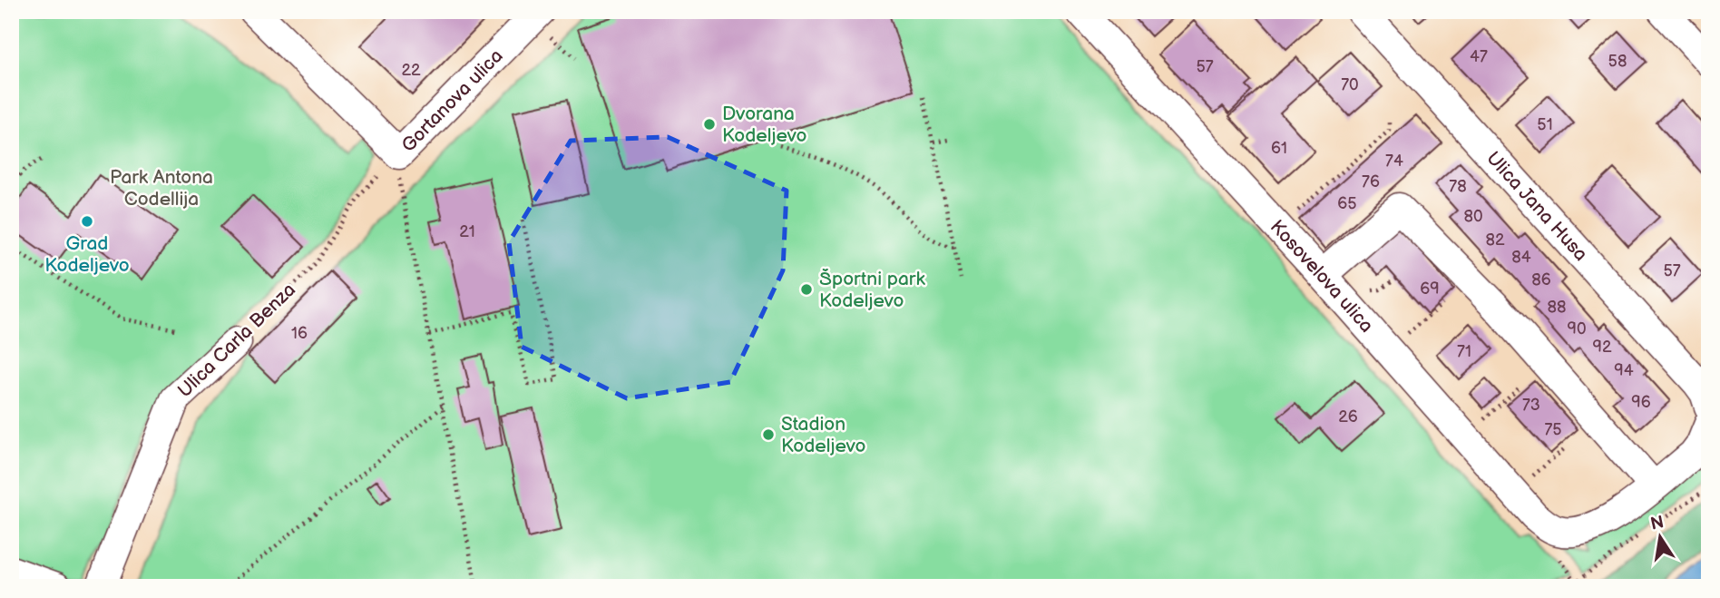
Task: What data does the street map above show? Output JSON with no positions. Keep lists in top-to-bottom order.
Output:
{
  "streets": {
    "street": [
      "Gortanova ulica",
      "Ulica Jana Husa",
      "Kosovelova ulica",
      "Ulica Carla Benza"
    ]
  },
  "crossings": [
    ["Gortanova ulica", "Ulica Carla Benza"]
  ],
  "parks": ["Park Antona Codellija"],
  "places": [
    "Dvorana Kodeljevo",
    "Grad Kodeljevo",
    "Športni park Kodeljevo",
    "Stadion Kodeljevo"
  ],
  "house_numbers": [
    "47",
    "58",
    "57",
    "22",
    "70",
    "51",
    "61",
    "74",
    "76",
    "78",
    "65",
    "80",
    "21",
    "82",
    "84",
    "57",
    "86",
    "69",
    "88",
    "90",
    "16",
    "92",
    "71",
    "94",
    "96",
    "73",
    "26",
    "75"
  ],
  "north": "top"
}
